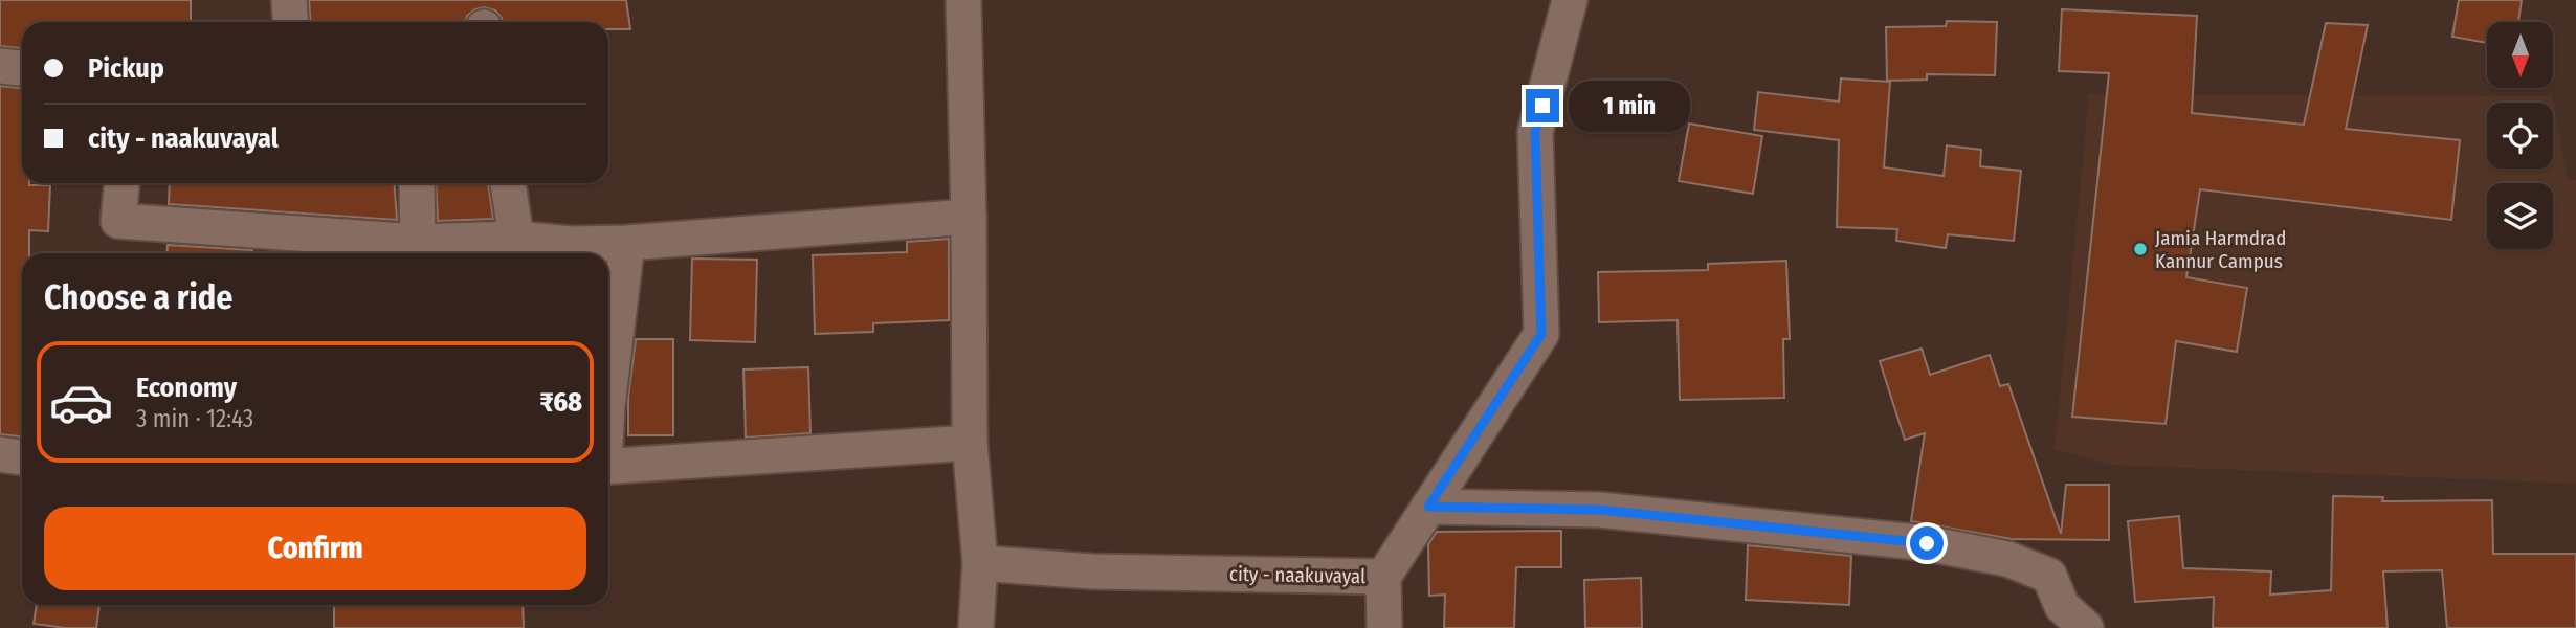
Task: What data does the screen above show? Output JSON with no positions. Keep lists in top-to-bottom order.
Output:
{
  "streets": {
    "street": ["city - naakuvayal"]
  },
  "places": ["Jamia Harmdrad Kannur Campus"],
  "north": "bottom",
  "page": {
    "banner": ["Pickup", "city - naakuvayal"],
    "bubble": "1 min",
    "heading": "Choose a ride",
    "list": [
      {
        "name": "Economy",
        "note": "3 min · 12:43",
        "value": "₹68"
      }
    ],
    "buttons": "Confirm"
  }
}
